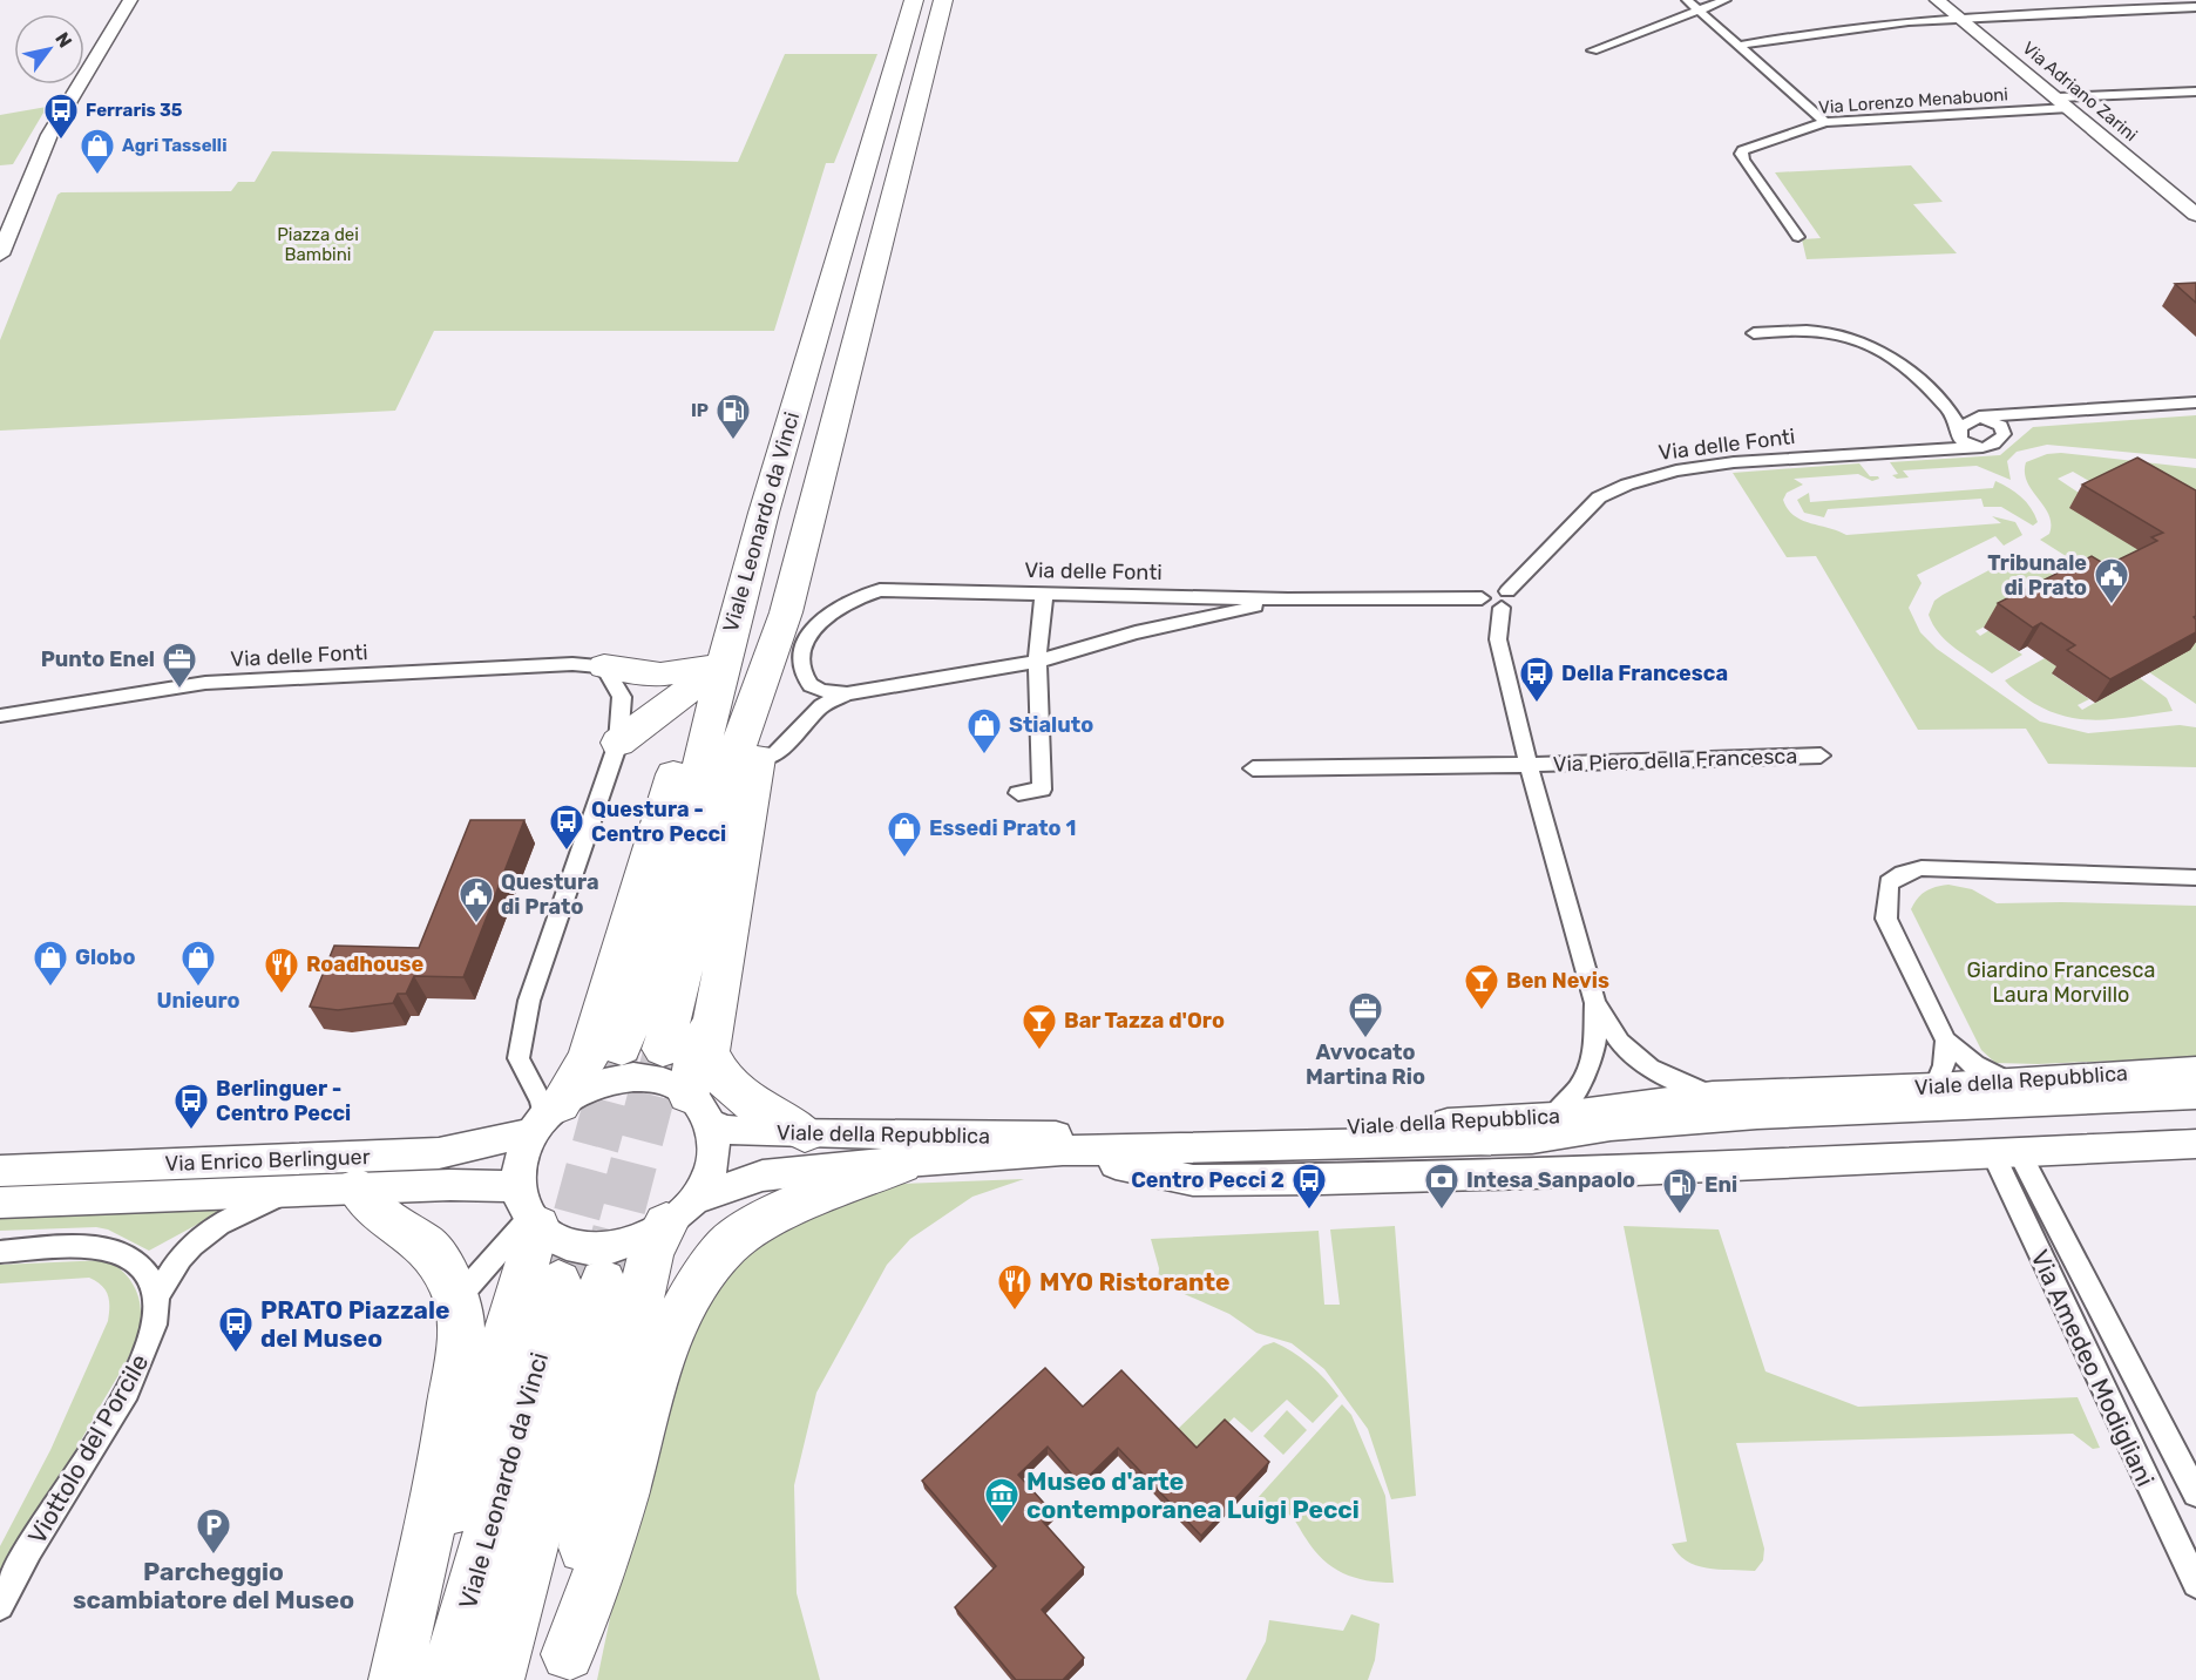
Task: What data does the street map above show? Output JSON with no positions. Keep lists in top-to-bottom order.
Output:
{
  "streets": {
    "highway": ["Viale Leonardo da Vinci"],
    "main road": ["Via Adriano Zarini", "Viale della Repubblica", "Via Enrico Berlinguer"],
    "street": [
      "Via Lorenzo Menabuoni",
      "Via delle Fonti",
      "Via Piero della Francesca",
      "Via Amedeo Modigliani",
      "Viottolo del Porcile"
    ]
  },
  "crossings": [
    ["Via Adriano Zarini", "Via Lorenzo Menabuoni"],
    ["Via delle Fonti", "Via Piero della Francesca"],
    ["Via Piero della Francesca", "Viale della Repubblica"],
    ["Viale della Repubblica", "Via Enrico Berlinguer"],
    ["Viale della Repubblica", "Via Amedeo Modigliani"],
    ["Via Enrico Berlinguer", "Viottolo del Porcile"]
  ],
  "parks": ["Piazza dei Bambini", "Giardino Francesca Laura Morvillo"],
  "places": {
    "bus stop": [
      "Ferraris 35",
      "Della Francesca",
      "Questura - Centro Pecci",
      "Berlinguer - Centro Pecci",
      "Centro Pecci 2",
      "PRATO Piazzale del Museo"
    ],
    "shop": [
      "Agri Tasselli",
      "Stialuto",
      "Essedi Prato 1",
      "Globo",
      "Unieuro"
    ],
    "fuel station": ["IP", "Eni"],
    "public building": ["Tribunale di Prato", "Questura di Prato"],
    "office": ["Punto Enel", "Avvocato Martina Rio"],
    "restaurant": ["Roadhouse", "MYO Ristorante"],
    "bar": ["Ben Nevis", "Bar Tazza d'Oro"],
    "bank": ["Intesa Sanpaolo"],
    "museum": ["Museo d'arte contemporanea Luigi Pecci"],
    "parking": ["Parcheggio scambiatore del Museo"]
  },
  "north": "top right"
}
